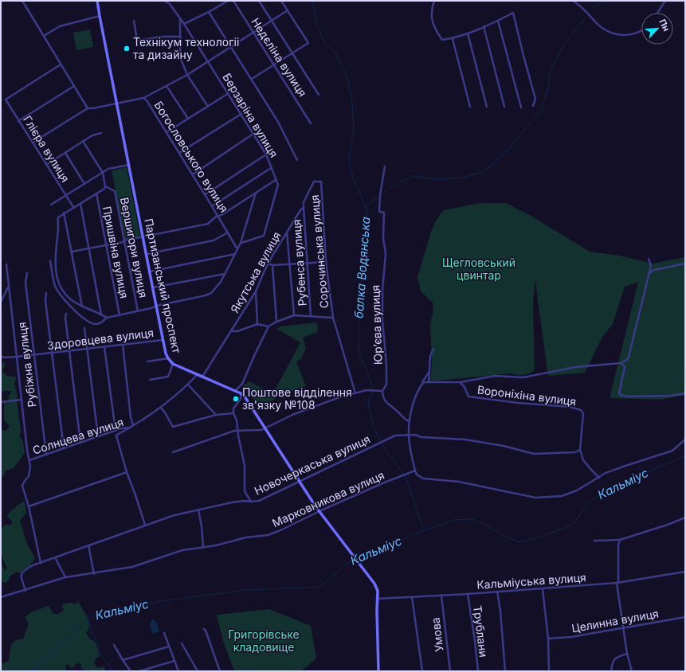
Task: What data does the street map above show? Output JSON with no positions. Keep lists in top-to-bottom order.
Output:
{
  "streets": {
    "street": [
      "Недєліна вулиця",
      "Берзаріна вулиця",
      "Глієра вулиця",
      "Богословського вулиця",
      "Вершигори вулиця",
      "Сорочинська вулиця",
      "Пришвіна вулиця",
      "Рубенса вулиця",
      "Якутська вулиця",
      "Партизанський проспект",
      "Юр’єва вулиця",
      "Здоровцева вулиця",
      "Рубіжна вулиця",
      "Вороніхіна вулиця",
      "Солнцева вулиця",
      "Новочеркаська вулиця",
      "Марковникова вулиця",
      "Кальміуська вулиця",
      "Целинна вулиця",
      "Трублани",
      "Умова"
    ]
  },
  "crossings": [
    ["Богословського вулиця", "Партизанський проспект"],
    ["Сорочинська вулиця", "Якутська вулиця"],
    ["Рубенса вулиця", "Якутська вулиця"],
    ["Якутська вулиця", "Партизанський проспект"],
    ["Партизанський проспект", "Здоровцева вулиця"],
    ["Партизанський проспект", "Солнцева вулиця"],
    ["Партизанський проспект", "Новочеркаська вулиця"],
    ["Партизанський проспект", "Марковникова вулиця"],
    ["Партизанський проспект", "Кальміуська вулиця"],
    ["Здоровцева вулиця", "Рубіжна вулиця"],
    ["Рубіжна вулиця", "Солнцева вулиця"],
    ["Вороніхіна вулиця", "Новочеркаська вулиця"],
    ["Новочеркаська вулиця", "Марковникова вулиця"],
    ["Кальміуська вулиця", "Трублани"],
    ["Кальміуська вулиця", "Умова"]
  ],
  "water": ["балка Водянська", "Кальміус"],
  "parks": ["Щегловський цвинтар", "Григорівське кладовище"],
  "places": ["Технікум технологіі та дизайну", "Поштове відділення зв'язку №108"],
  "north": "top right"
}
